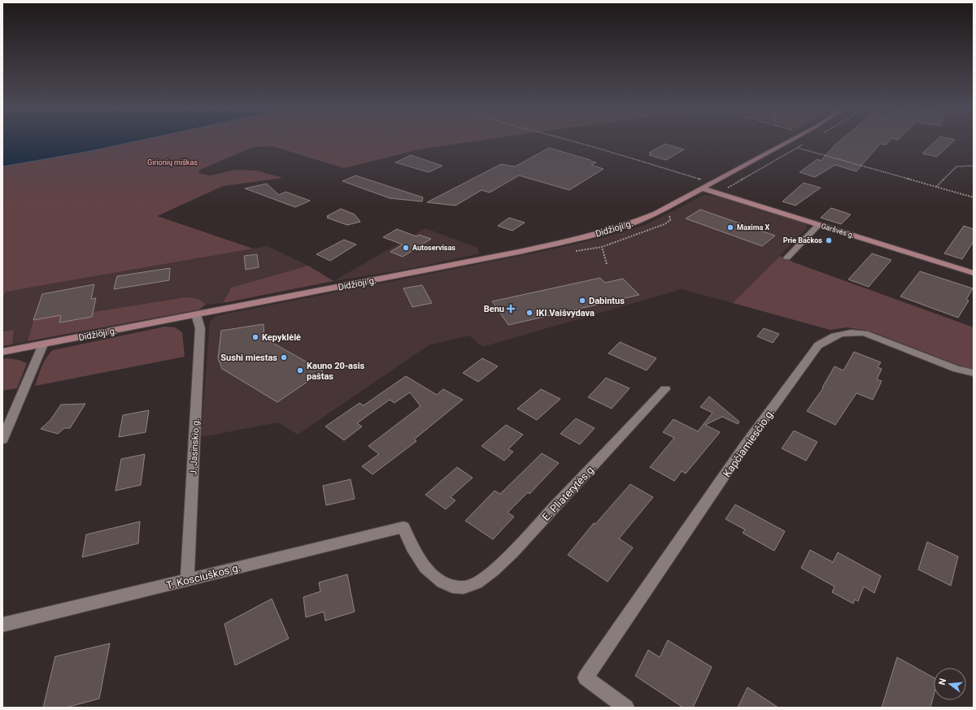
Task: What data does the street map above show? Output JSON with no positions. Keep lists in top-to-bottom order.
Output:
{
  "streets": {
    "main road": ["Didžioji g.", "Garšvės g."],
    "street": [
      "Kapčiamiesčio g.",
      "J. Jasinskio g.",
      "E. Pliaterytės g.",
      "T. Kosciuškos g."
    ]
  },
  "crossings": [
    ["Didžioji g.", "Garšvės g."],
    ["Didžioji g.", "J. Jasinskio g."],
    ["J. Jasinskio g.", "T. Kosciuškos g."],
    ["E. Pliaterytės g.", "T. Kosciuškos g."]
  ],
  "parks": ["Girionių miškas"],
  "places": {
    "other": [
      "Maxima X",
      "Prie Bačkos",
      "Autoservisas",
      "Dabintus",
      "IKI Vaišvydava",
      "Kepyklėlė",
      "Sushi miestas",
      "Kauno 20-asis paštas"
    ],
    "health": ["Benu"]
  },
  "north": "left"
}
